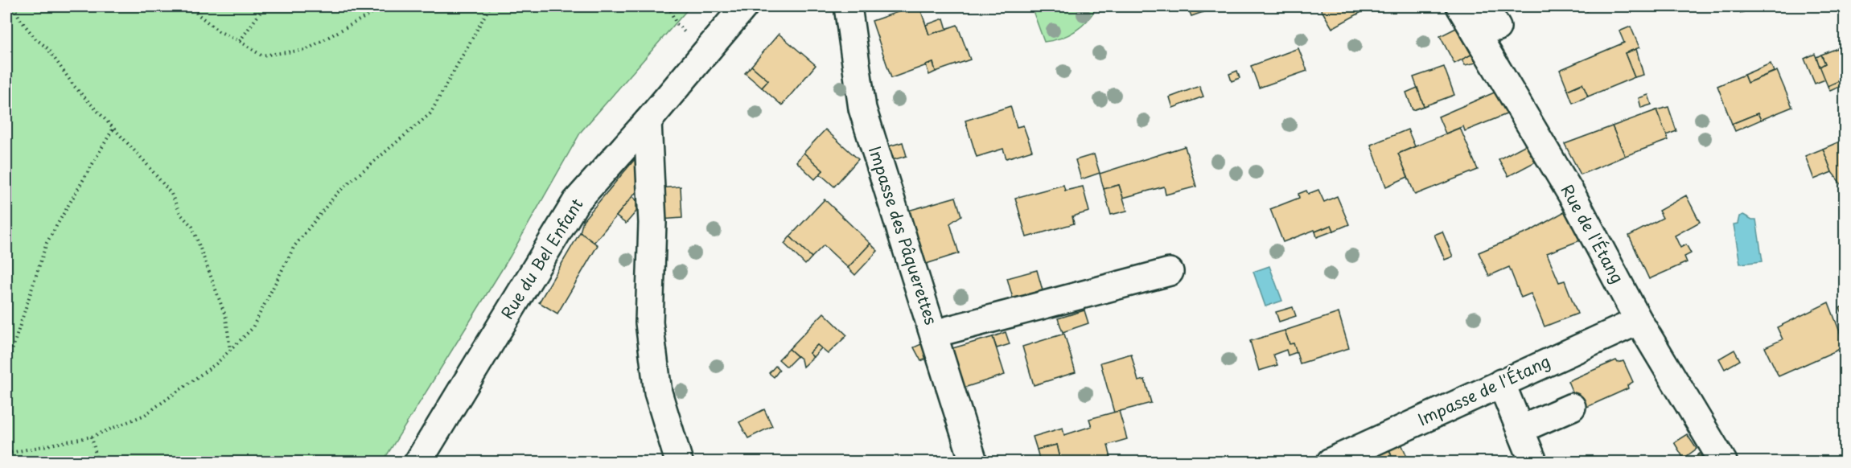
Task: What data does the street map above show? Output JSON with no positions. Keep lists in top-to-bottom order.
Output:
{
  "streets": {
    "street": [
      "Rue de l'Étang",
      "Impasse des Pâquerettes",
      "Rue du Bel Enfant",
      "Impasse de l'Étang"
    ]
  },
  "crossings": [
    ["Rue de l'Étang", "Impasse de l'Étang"]
  ]
}
